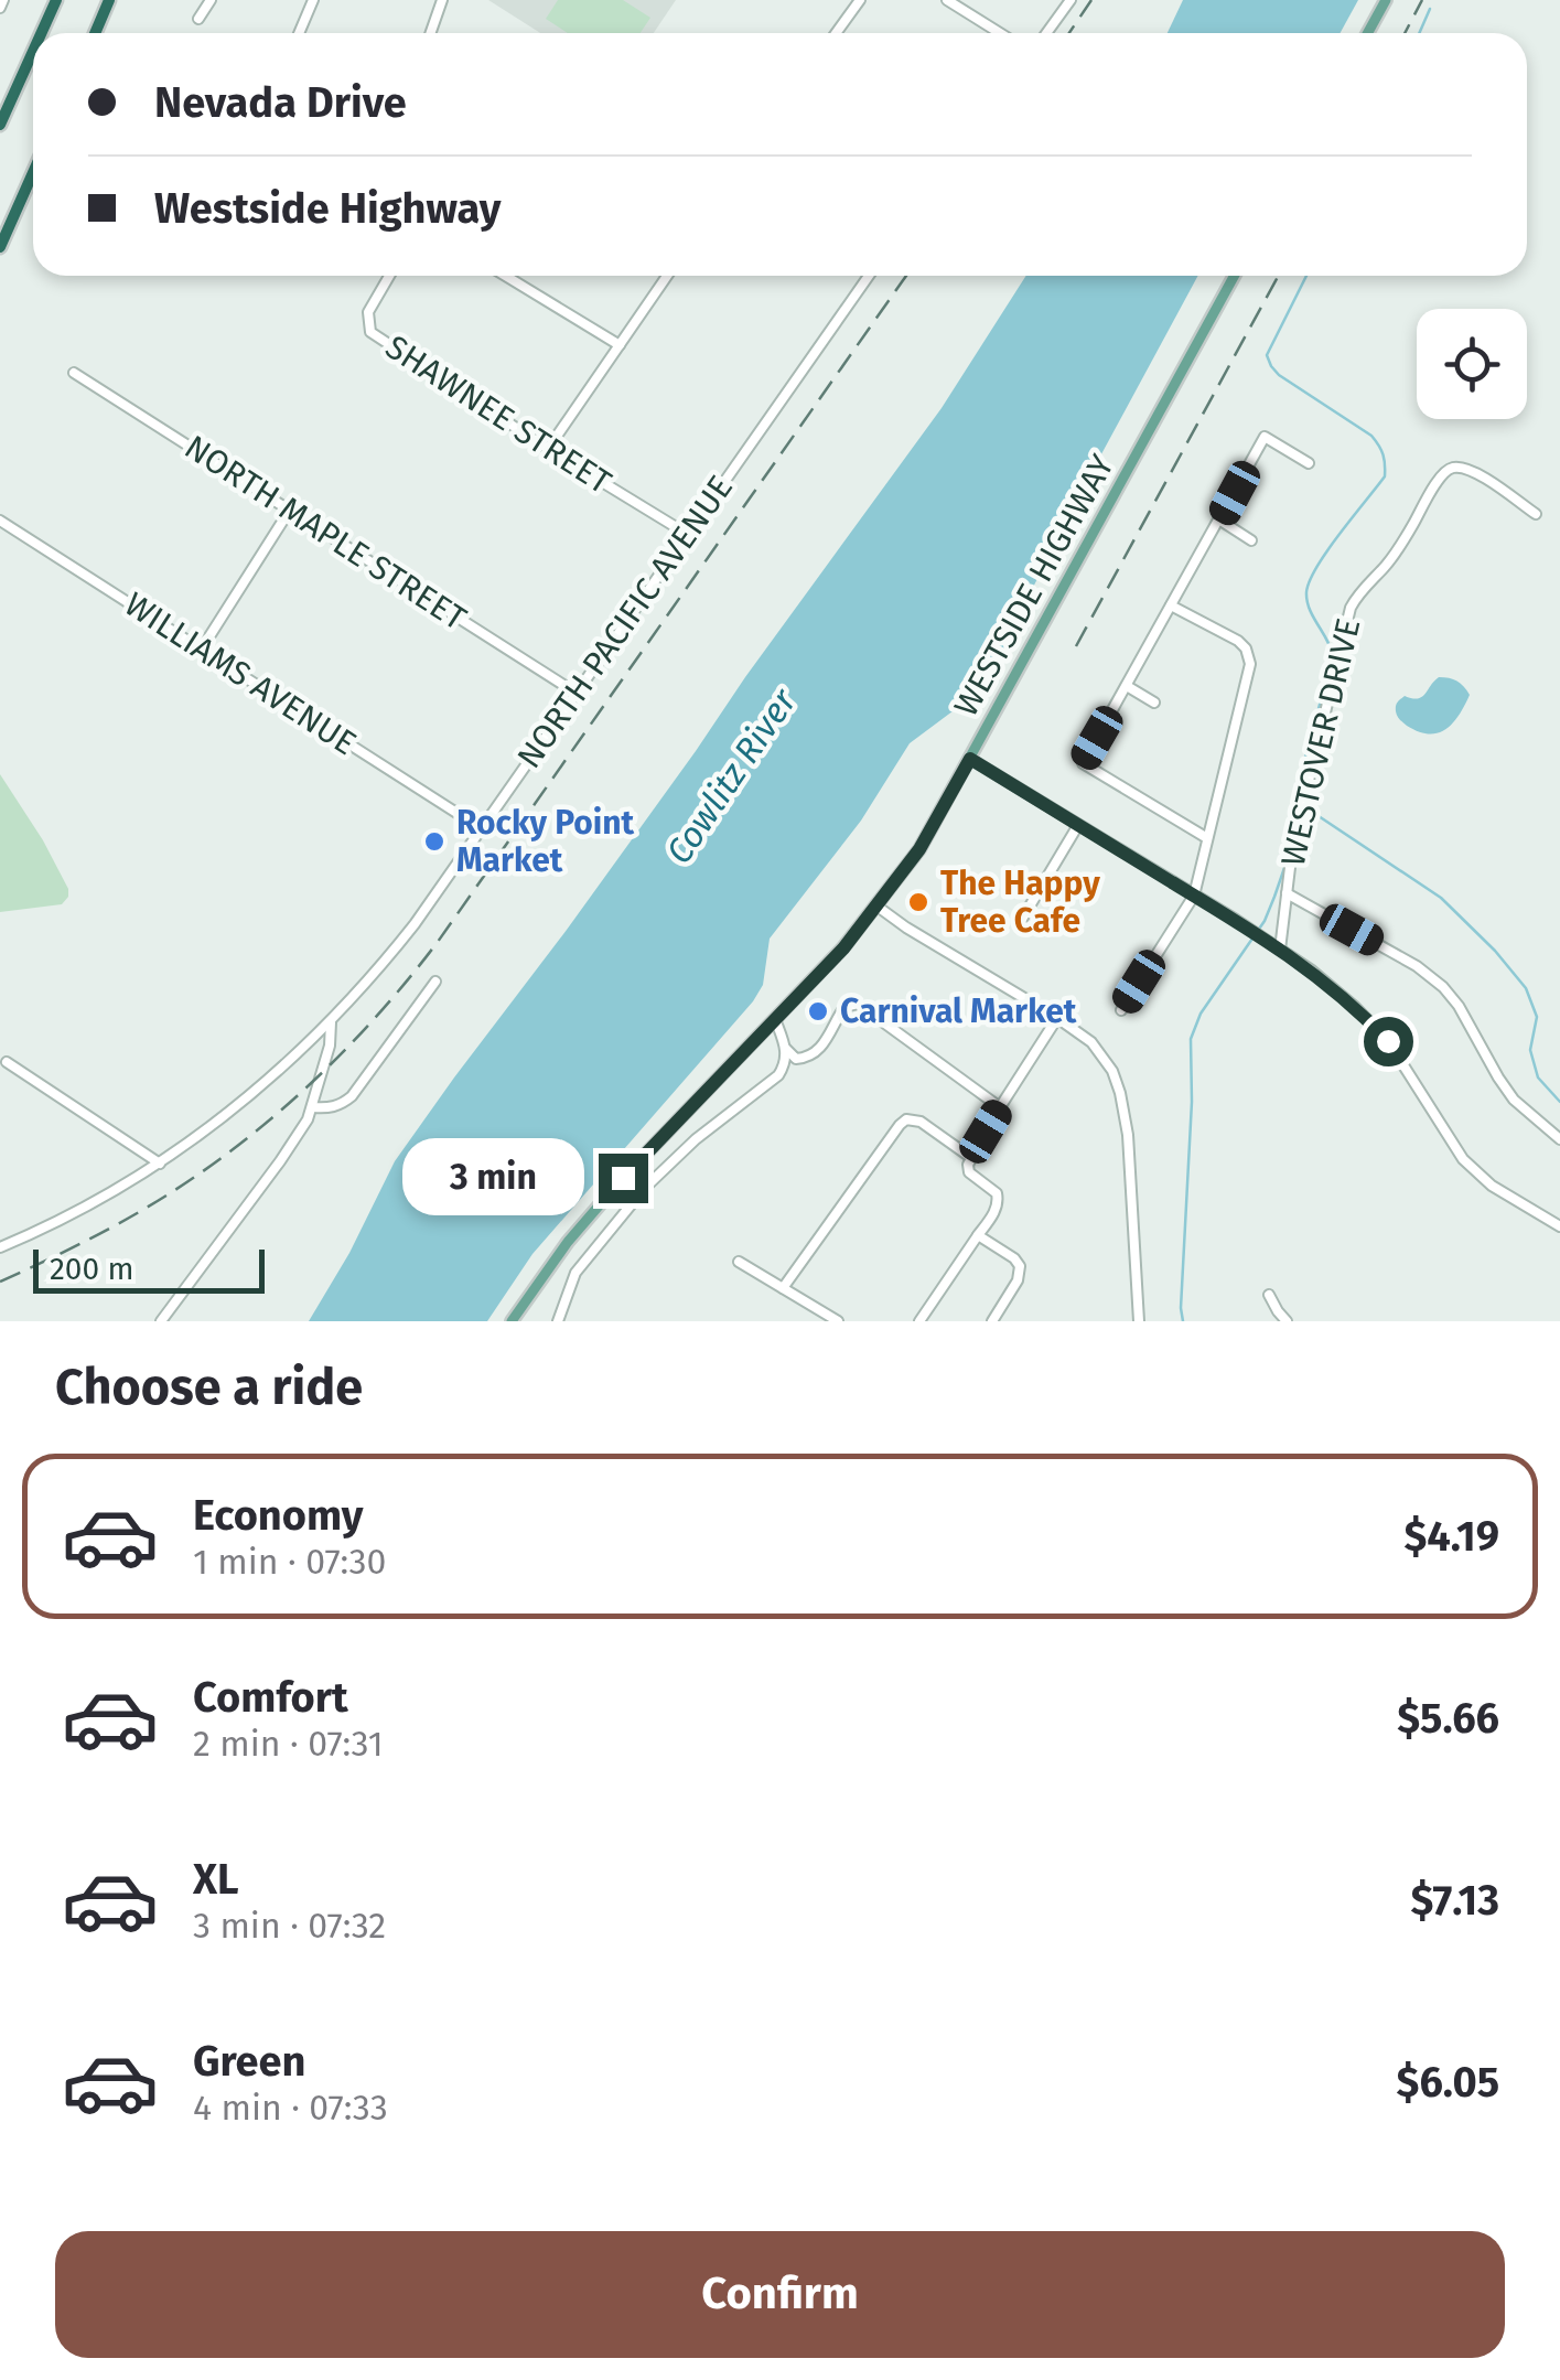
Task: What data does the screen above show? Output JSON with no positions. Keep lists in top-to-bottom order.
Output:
{
  "streets": {
    "main road": ["WESTSIDE HIGHWAY"],
    "street": [
      "SHAWNEE STREET",
      "NORTH MAPLE STREET",
      "NORTH PACIFIC AVENUE",
      "WILLIAMS AVENUE",
      "WESTOVER DRIVE"
    ]
  },
  "crossings": [
    ["SHAWNEE STREET", "NORTH PACIFIC AVENUE"],
    ["NORTH MAPLE STREET", "NORTH PACIFIC AVENUE"],
    ["NORTH PACIFIC AVENUE", "WILLIAMS AVENUE"]
  ],
  "water": ["Cowlitz River"],
  "places": ["Rocky Point Market", "The Happy Tree Cafe", "Carnival Market"],
  "scale_bar": "200 m",
  "page": {
    "banner": ["Nevada Drive", "Westside Highway"],
    "bubble": "3 min",
    "scale": "200 m",
    "heading": "Choose a ride",
    "list": [
      {
        "name": "Economy",
        "note": "1 min · 07:30",
        "value": "$4.19"
      },
      {
        "name": "Comfort",
        "note": "2 min · 07:31",
        "value": "$5.66"
      },
      {
        "name": "XL",
        "note": "3 min · 07:32",
        "value": "$7.13"
      },
      {
        "name": "Green",
        "note": "4 min · 07:33",
        "value": "$6.05"
      }
    ],
    "buttons": "Confirm"
  }
}
